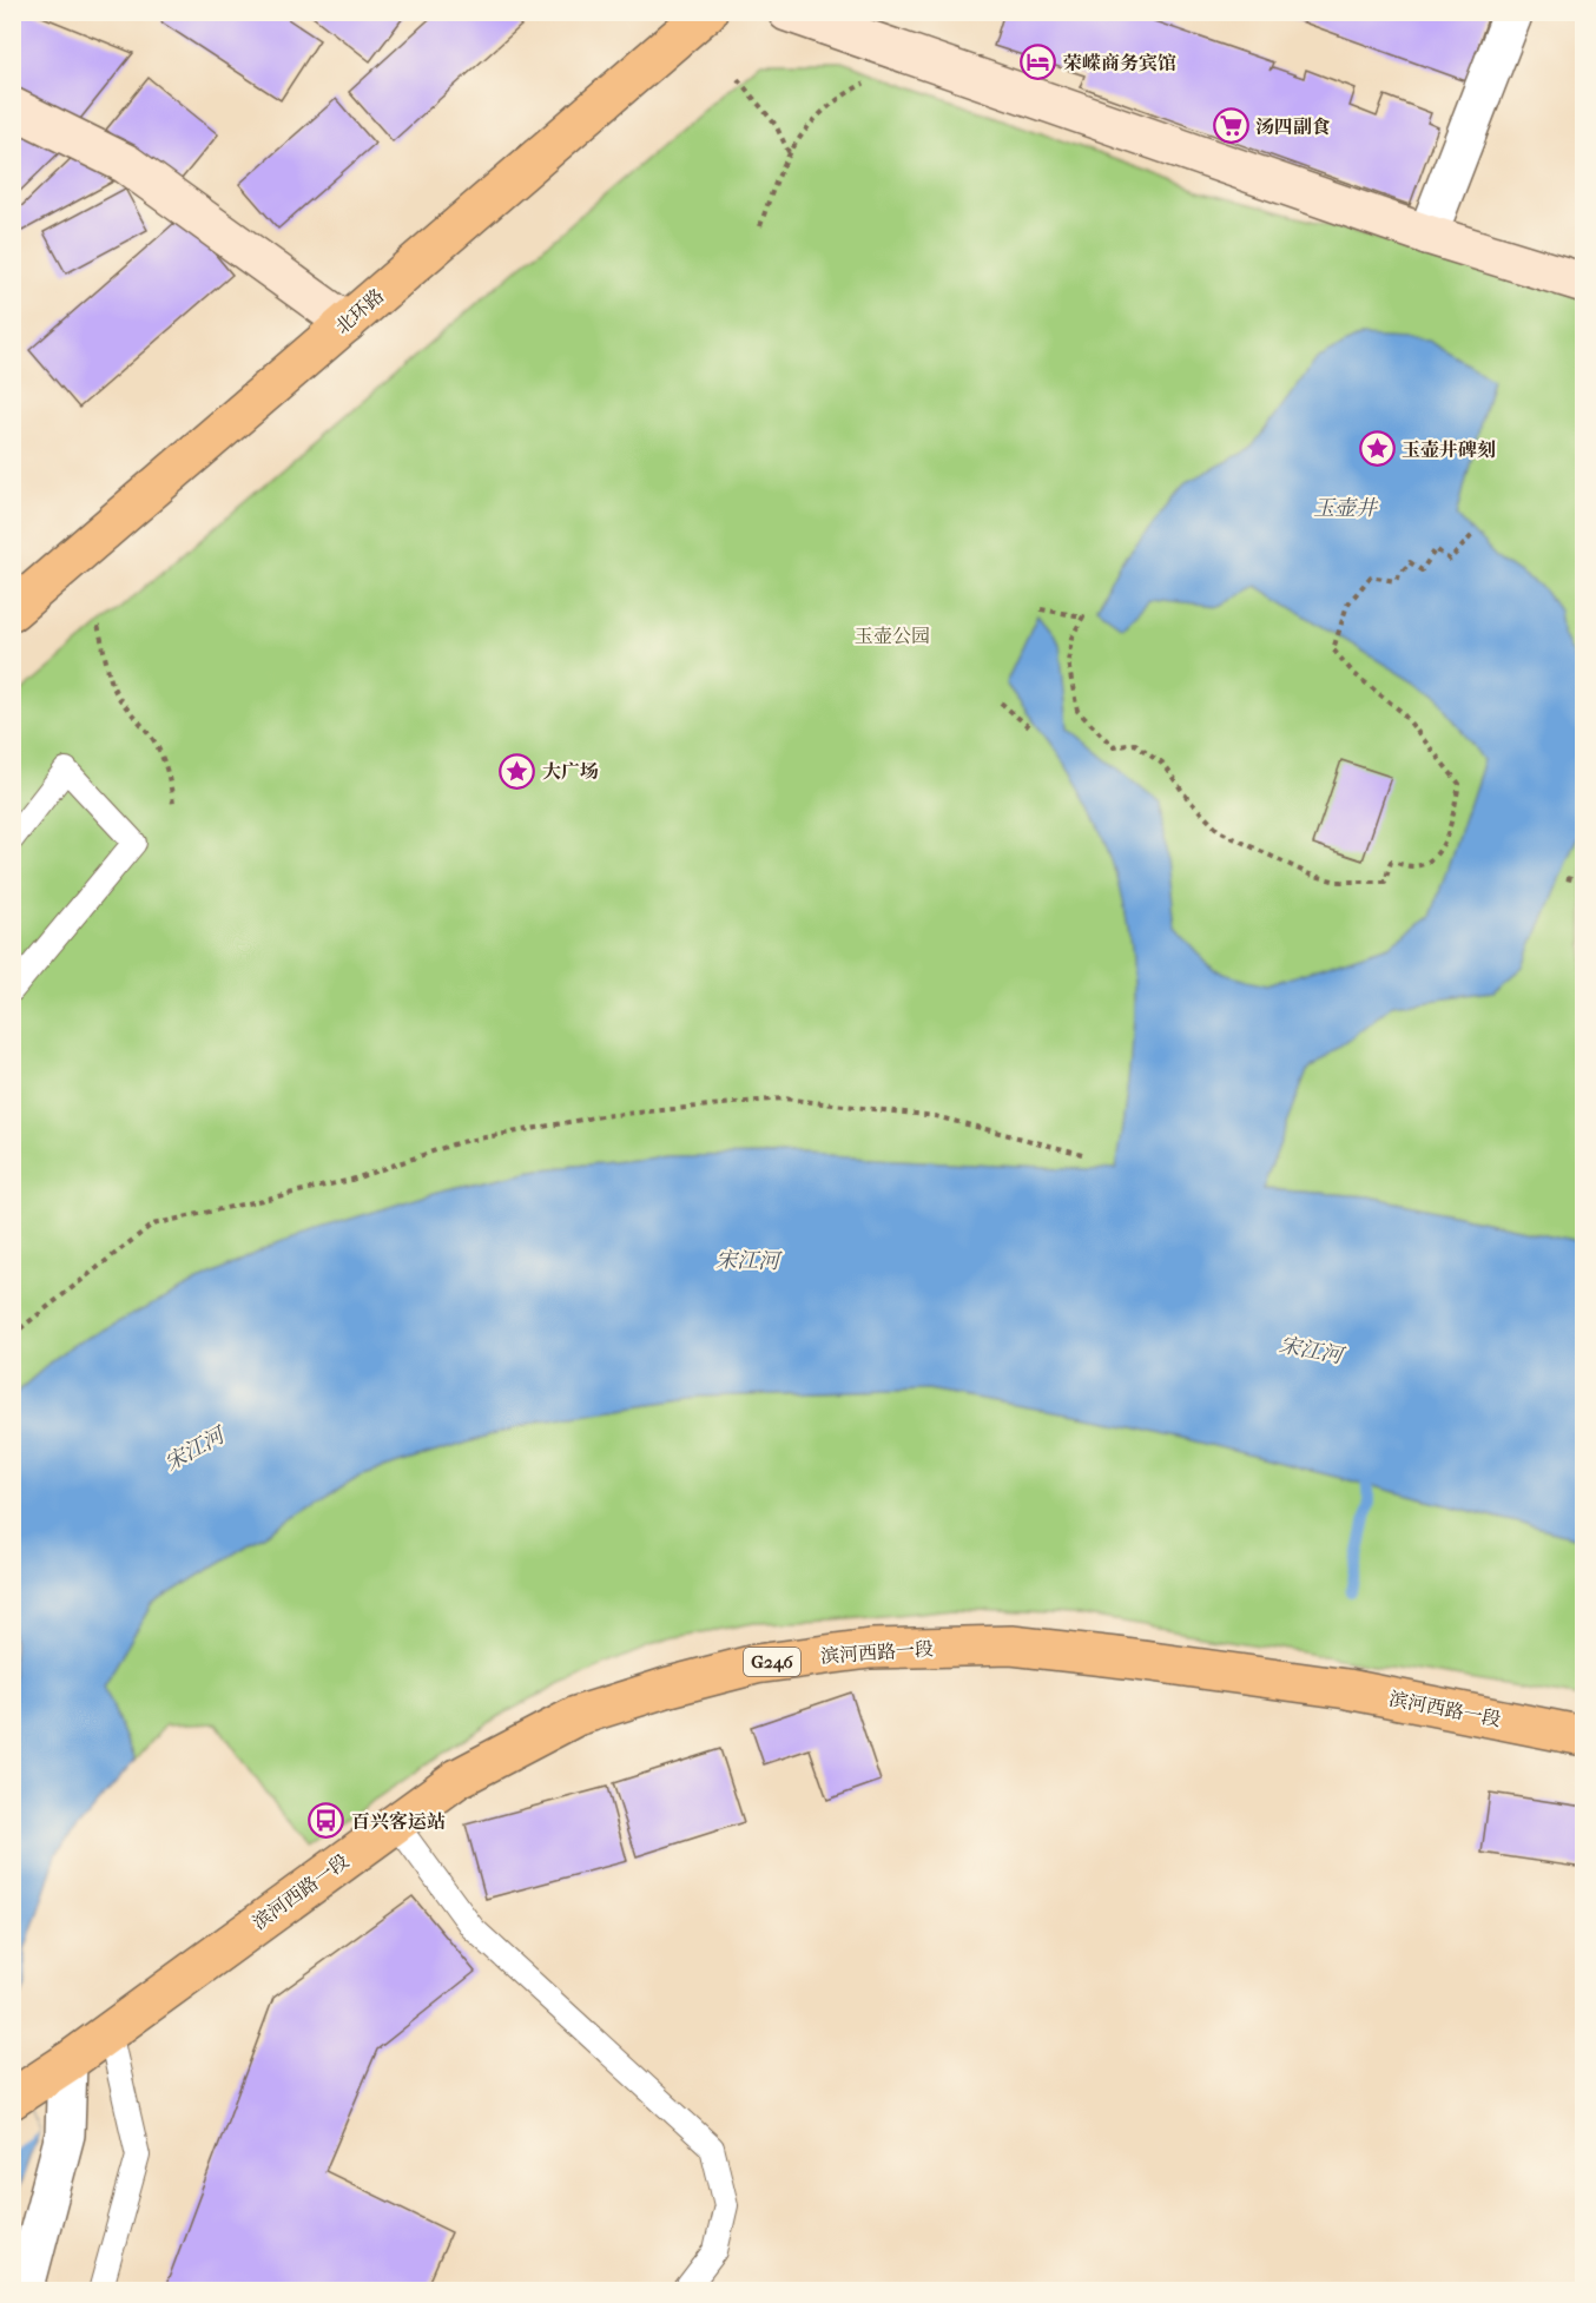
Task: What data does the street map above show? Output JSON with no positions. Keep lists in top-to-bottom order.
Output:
{
  "streets": {
    "main road": ["北环路", "滨河西路一段", "G246"]
  },
  "crossings": [
    ["滨河西路一段", "G246"]
  ],
  "water": ["玉壶井", "宋江河"],
  "parks": ["玉壶公园"],
  "places": {
    "hotel": ["荣嵘商务宾馆"],
    "supermarket": ["汤四副食"],
    "place": ["玉壶井碑刻", "大广场"],
    "bus stop": ["百兴客运站"]
  }
}
